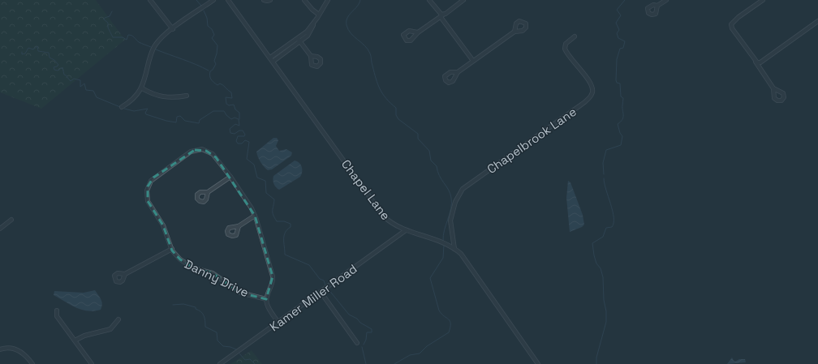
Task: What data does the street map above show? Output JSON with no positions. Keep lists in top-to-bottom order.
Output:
{
  "streets": {
    "street": [
      "Chapelbrook Lane",
      "Chapel Lane",
      "Danny Drive",
      "Kamer Miller Road"
    ]
  },
  "crossings": [
    ["Chapelbrook Lane", "Chapel Lane"],
    ["Chapel Lane", "Kamer Miller Road"]
  ]
}
